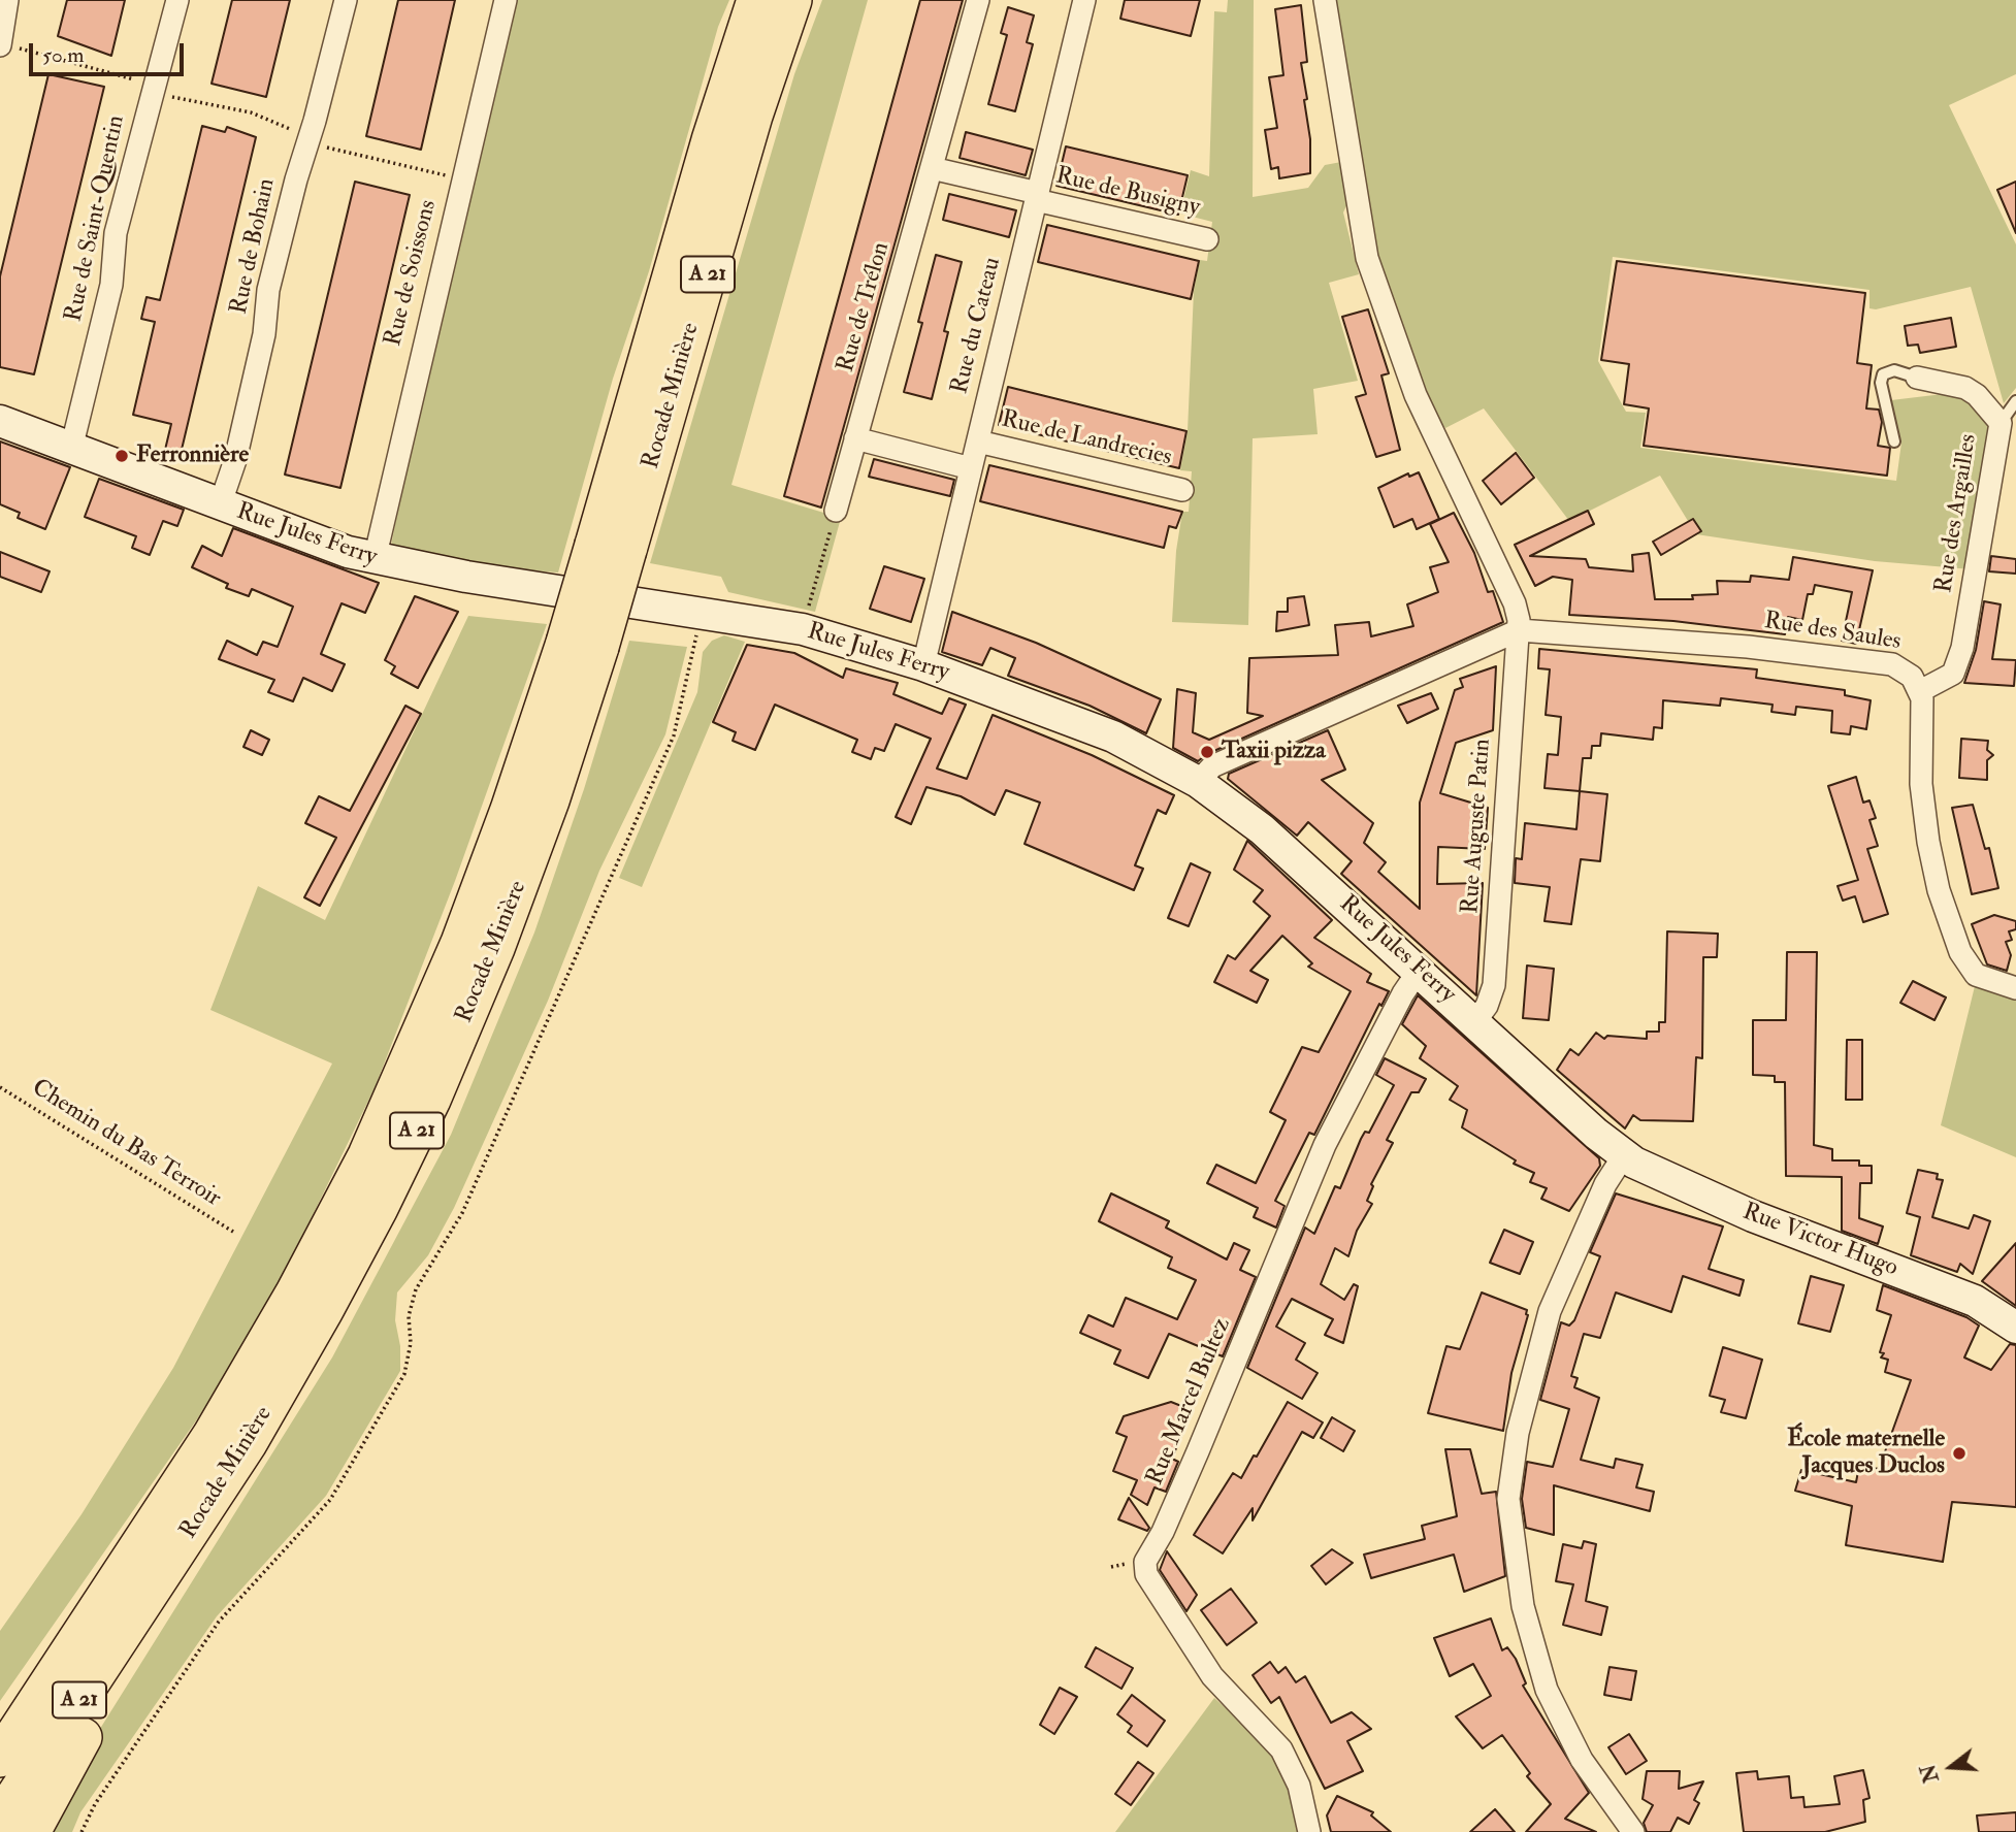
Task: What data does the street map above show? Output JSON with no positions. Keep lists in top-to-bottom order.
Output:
{
  "streets": {
    "highway": ["A 21", "Rocade Minière"],
    "street": [
      "Rue de Busigny",
      "Rue de Saint-Quentin",
      "Rue de Bohain",
      "Rue de Soissons",
      "Rue de Trélon",
      "Rue du Cateau",
      "Rue de Landrecies",
      "Rue des Argailles",
      "Rue Jules Ferry",
      "Rue des Saules",
      "Rue Auguste Patin",
      "Rue Victor Hugo",
      "Rue Marcel Bultez"
    ],
    "path": ["Chemin du Bas Terroir"]
  },
  "crossings": [
    ["Rue de Busigny", "Rue de Trélon"],
    ["Rue de Busigny", "Rue du Cateau"],
    ["Rue de Saint-Quentin", "Rue Jules Ferry"],
    ["Rue de Bohain", "Rue Jules Ferry"],
    ["Rue de Soissons", "Rue Jules Ferry"],
    ["Rue du Cateau", "Rue de Landrecies"],
    ["Rue du Cateau", "Rue Jules Ferry"],
    ["Rue des Argailles", "Rue des Saules"],
    ["Rue Jules Ferry", "Rue Auguste Patin"],
    ["Rue Jules Ferry", "Rue Victor Hugo"],
    ["Rue Jules Ferry", "Rue Marcel Bultez"],
    ["Rue des Saules", "Rue Auguste Patin"]
  ],
  "places": ["Ferronnière", "Taxii pizza", "École maternelle Jacques Duclos"],
  "scale_bar": "50 m",
  "north": "left"
}
